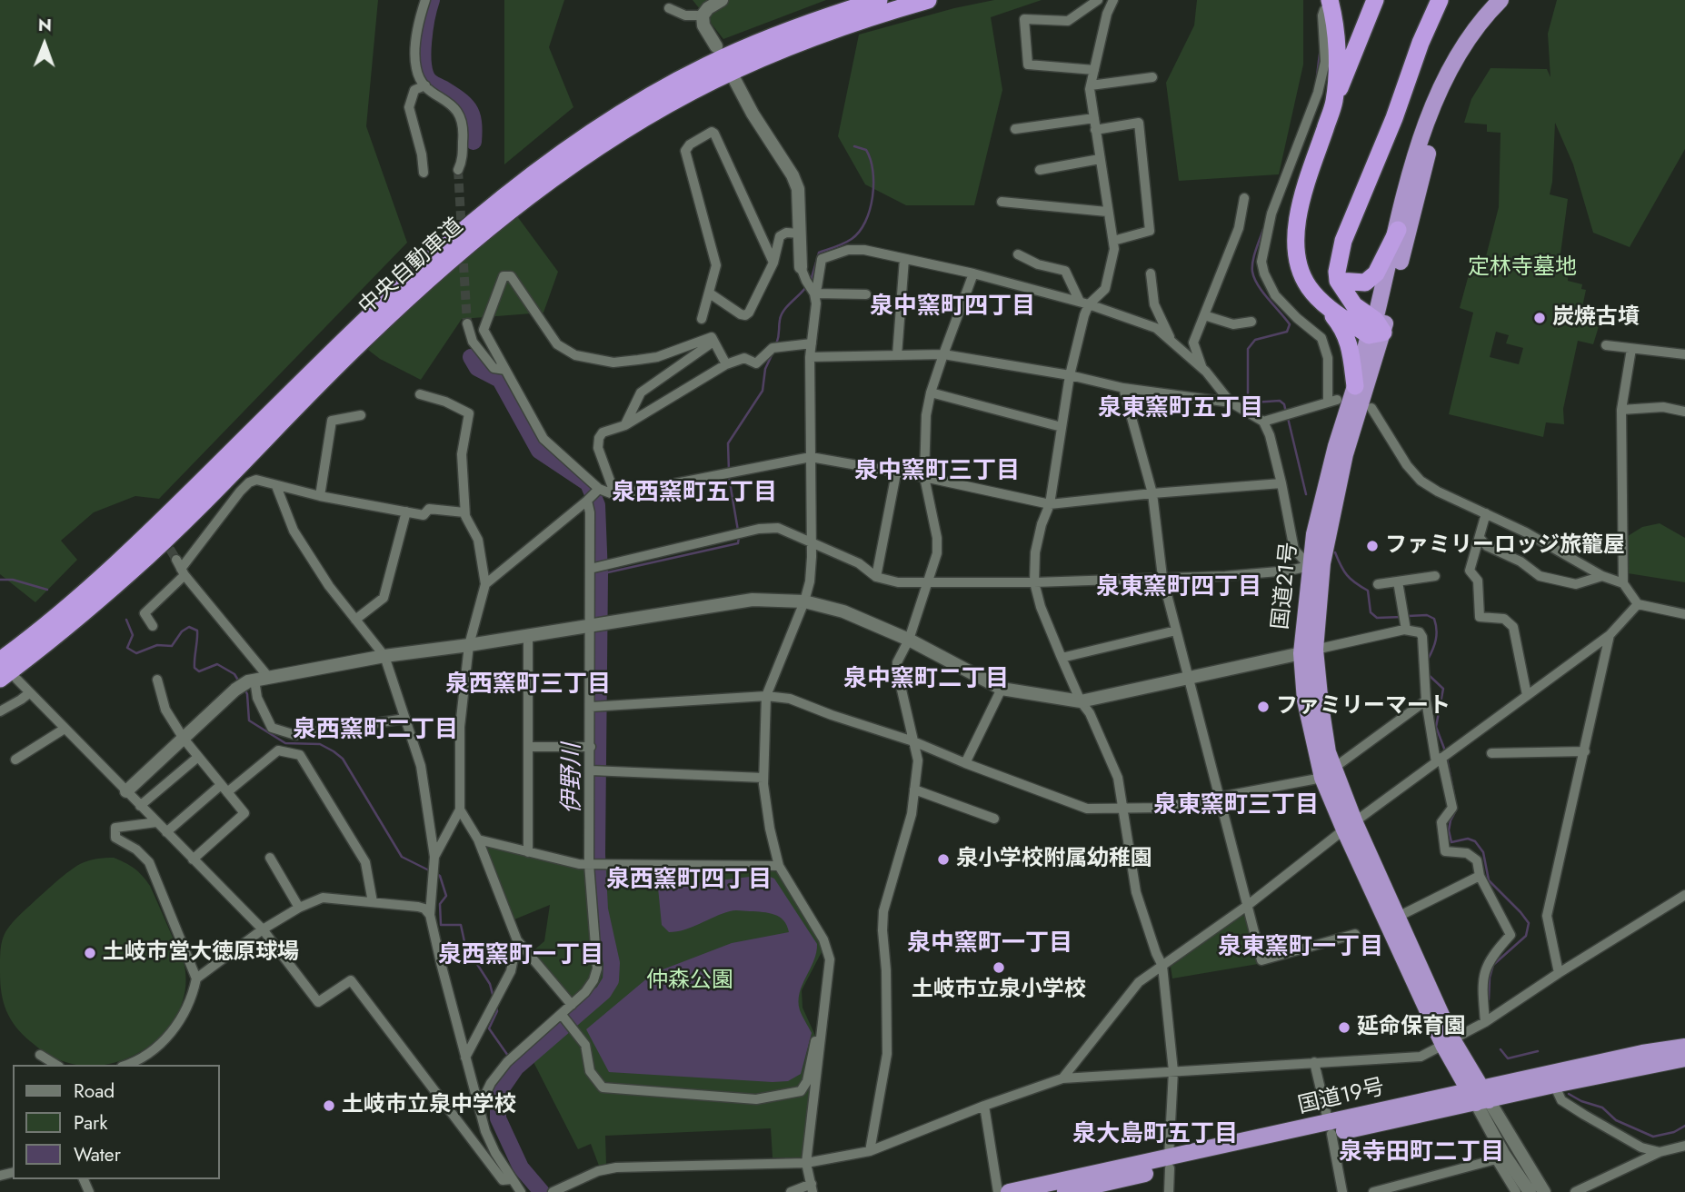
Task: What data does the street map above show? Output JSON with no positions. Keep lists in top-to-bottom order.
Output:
{
  "streets": {
    "highway": ["中央自動車道", "国道21号", "国道19号"]
  },
  "crossings": [
    ["国道21号", "国道19号"]
  ],
  "districts": [
    "泉中窯町四丁目",
    "泉東窯町五丁目",
    "泉中窯町三丁目",
    "泉西窯町五丁目",
    "泉東窯町四丁目",
    "泉中窯町二丁目",
    "泉西窯町三丁目",
    "泉西窯町二丁目",
    "泉東窯町三丁目",
    "泉西窯町四丁目",
    "泉中窯町一丁目",
    "泉東窯町一丁目",
    "泉西窯町一丁目",
    "泉大島町五丁目",
    "泉寺田町二丁目"
  ],
  "water": ["伊野川"],
  "parks": ["定林寺墓地", "仲森公園"],
  "places": [
    "炭焼古墳",
    "ファミリーロッジ旅籠屋",
    "ファミリーマート",
    "泉小学校附属幼稚園",
    "土岐市営大徳原球場",
    "土岐市立泉小学校",
    "延命保育園",
    "土岐市立泉中学校"
  ],
  "legend": ["Road", "Park", "Water"],
  "north": "top"
}
